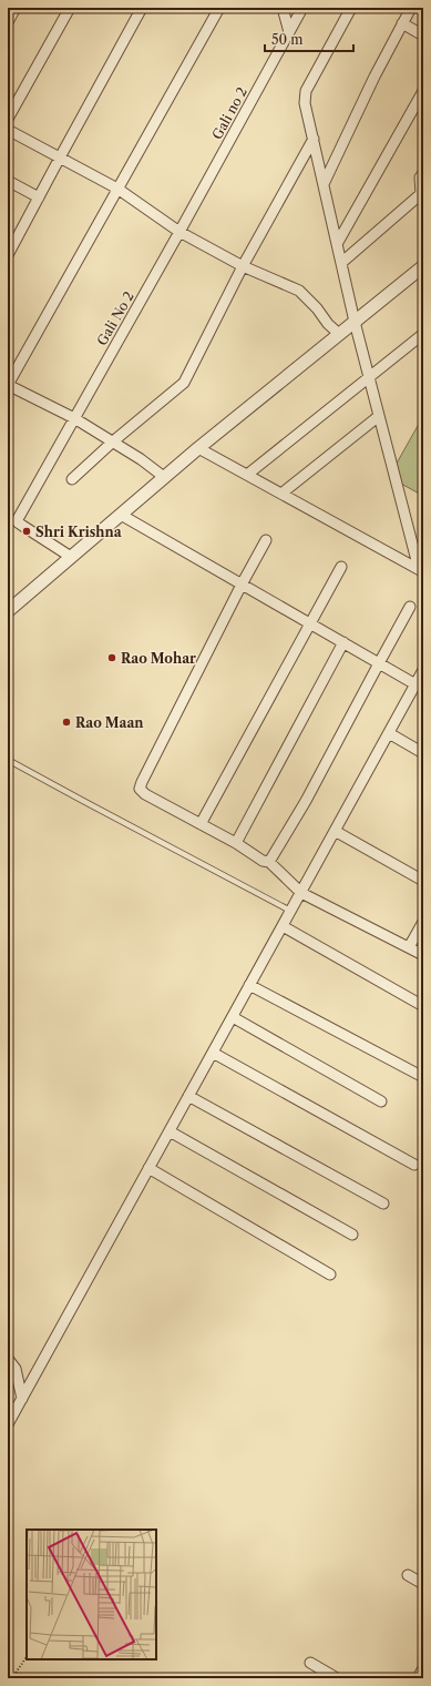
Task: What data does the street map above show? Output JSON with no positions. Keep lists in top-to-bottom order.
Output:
{
  "streets": {
    "street": ["Gali no 2", "Gali No 2"]
  },
  "crossings": [
    ["Gali no 2", "Gali No 2"]
  ],
  "places": ["Shri Krishna", "Rao Mohar", "Rao Maan"],
  "scale_bar": "50 m"
}
